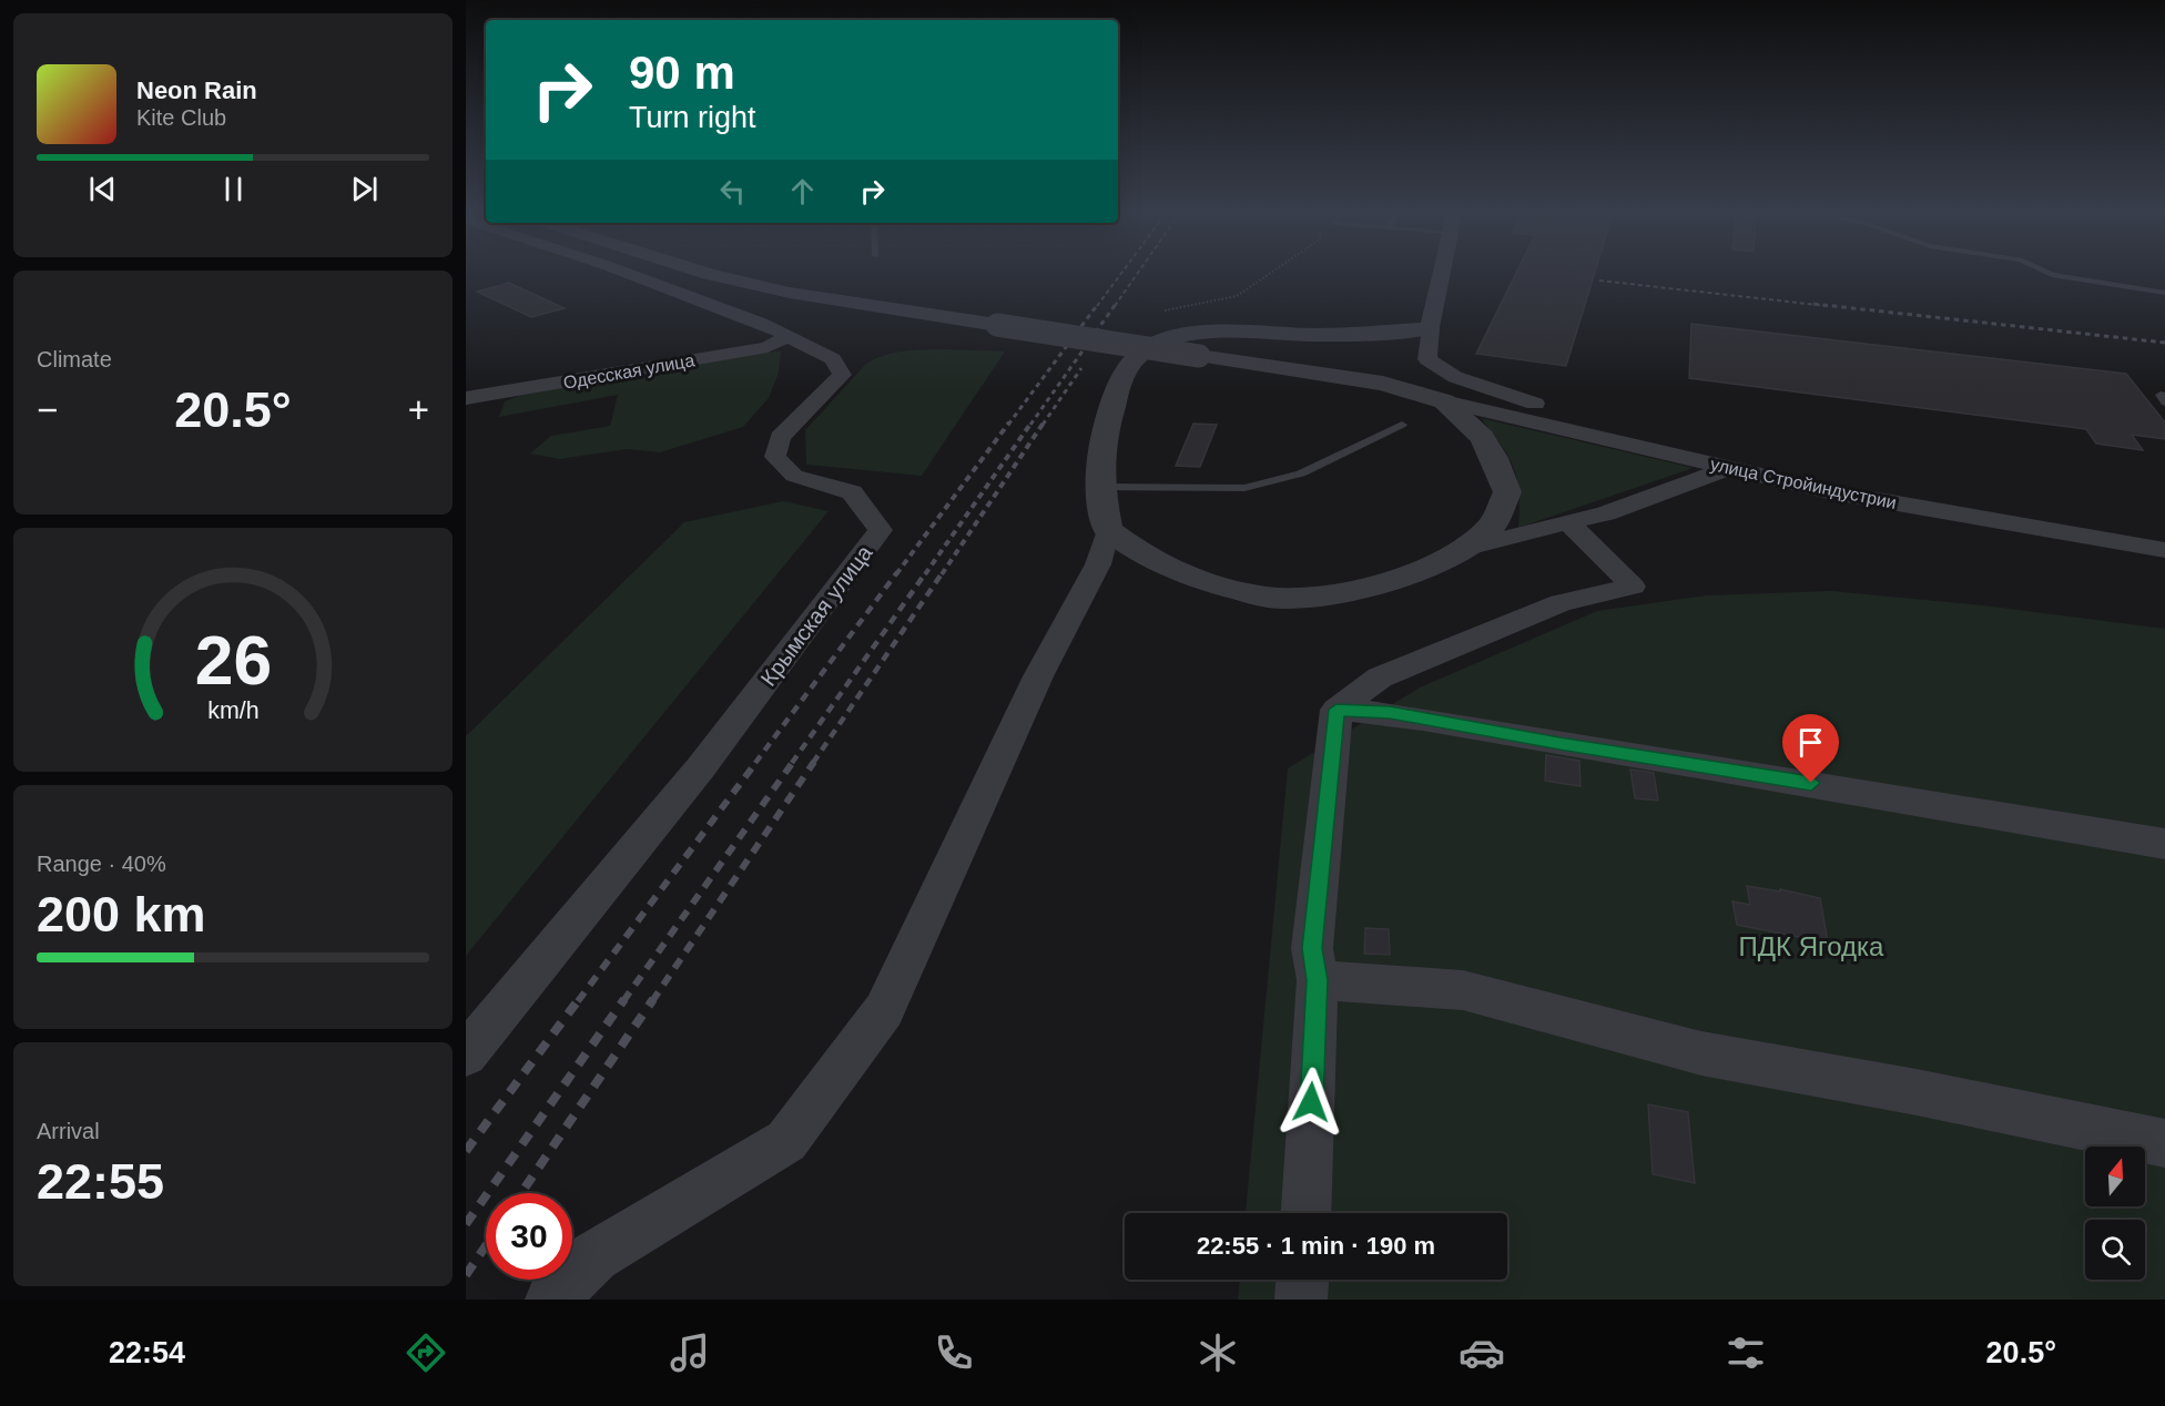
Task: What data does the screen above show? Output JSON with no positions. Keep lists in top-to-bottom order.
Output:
{
  "streets": {
    "street": ["Одесская улица", "улица Стройиндустрии", "Крымская улица"]
  },
  "crossings": [
    ["Одесская улица", "Крымская улица"]
  ],
  "parks": ["ПДК Ягодка"],
  "north": "top",
  "page": {
    "turn": ["90 m", "Turn right"],
    "song": ["Neon Rain", "Kite Club"],
    "tile": [
      "Climate",
      ["Range · 40%", "200 km"],
      ["Arrival", "22:55"]
    ],
    "heat": ["−", "20.5°", "+"],
    "limit": "30",
    "trip": "22:55 · 1 min · 190 m",
    "tabs": ["22:54", "20.5°"],
    "gauge": ["26", "km/h"]
  }
}
